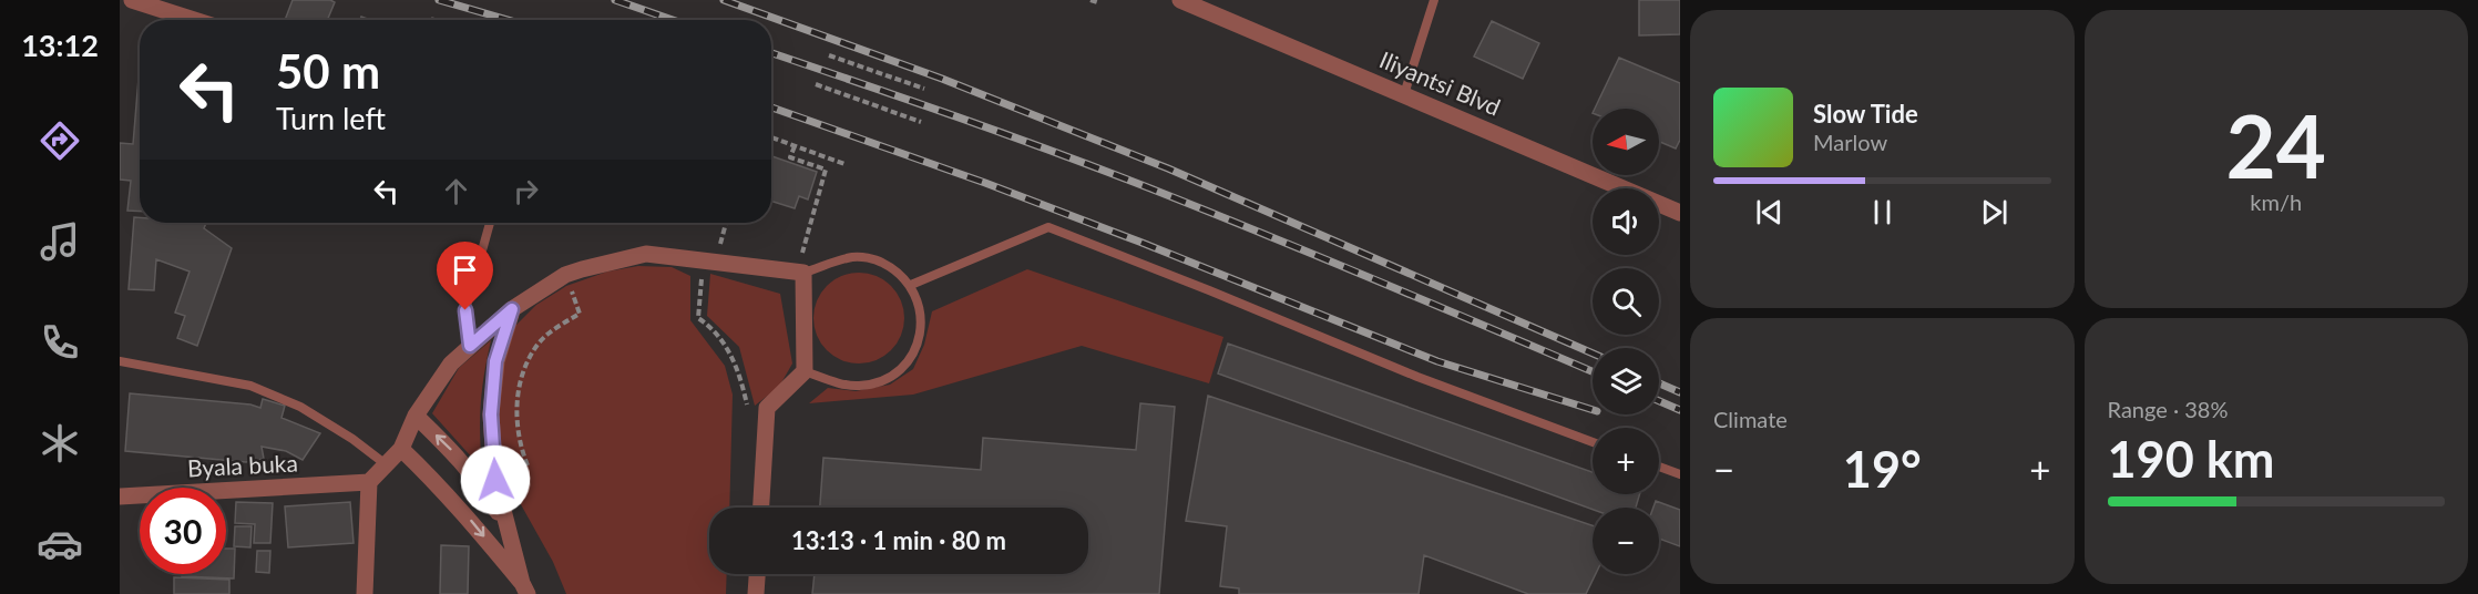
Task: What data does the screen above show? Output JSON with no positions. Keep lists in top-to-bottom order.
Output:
{
  "streets": {
    "street": ["Iliyantsi Blvd", "Byala buka"]
  },
  "north": "left",
  "page": {
    "tabs": "13:12",
    "tile": [
      ["24", "km/h"],
      "Climate",
      ["Range · 38%", "190 km"]
    ],
    "turn": ["50 m", "Turn left"],
    "song": ["Slow Tide", "Marlow"],
    "map_buttons": ["+", "−"],
    "heat": ["−", "19°", "+"],
    "limit": "30",
    "trip": "13:13 · 1 min · 80 m"
  }
}
